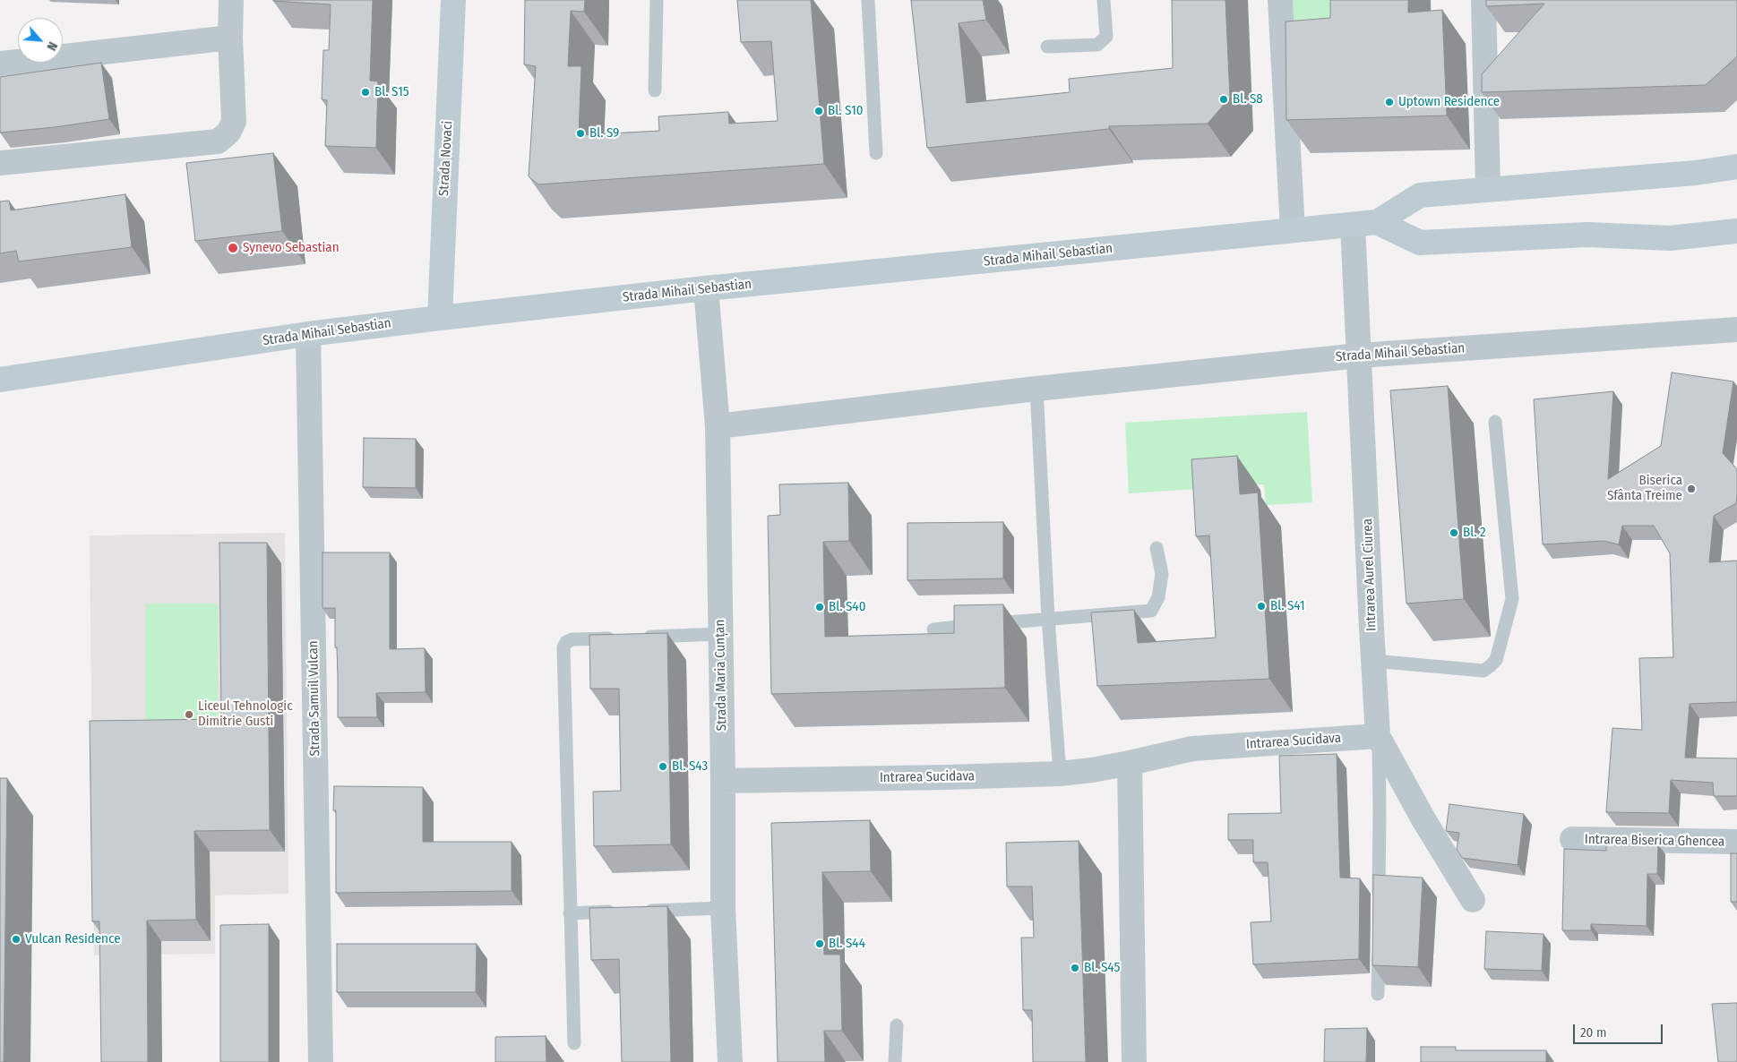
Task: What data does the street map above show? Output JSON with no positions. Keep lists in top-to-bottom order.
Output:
{
  "streets": {
    "main road": ["Strada Novaci", "Strada Mihail Sebastian"],
    "street": [
      "Intrarea Aurel Ciurea",
      "Strada Maria Cunțan",
      "Strada Samuil Vulcan",
      "Intrarea Sucidava",
      "Intrarea Biserica Ghencea"
    ]
  },
  "crossings": [
    ["Strada Novaci", "Strada Mihail Sebastian"],
    ["Strada Mihail Sebastian", "Intrarea Aurel Ciurea"],
    ["Strada Mihail Sebastian", "Strada Maria Cunțan"],
    ["Strada Mihail Sebastian", "Strada Samuil Vulcan"],
    ["Intrarea Aurel Ciurea", "Intrarea Sucidava"],
    ["Strada Maria Cunțan", "Intrarea Sucidava"]
  ],
  "places": [
    "Bl. S15",
    "Bl. S8",
    "Uptown Residence",
    "Bl. S10",
    "Bl. S9",
    "Synevo Sebastian",
    "Biserica Sfânta Treime",
    "Bl. 2",
    "Bl. S41",
    "Bl. S40",
    "Liceul Tehnologic Dimitrie Gusti",
    "Bl. S43",
    "Vulcan Residence",
    "Bl. S44",
    "Bl. S45"
  ],
  "scale_bar": "20 m",
  "north": "bottom right"
}
